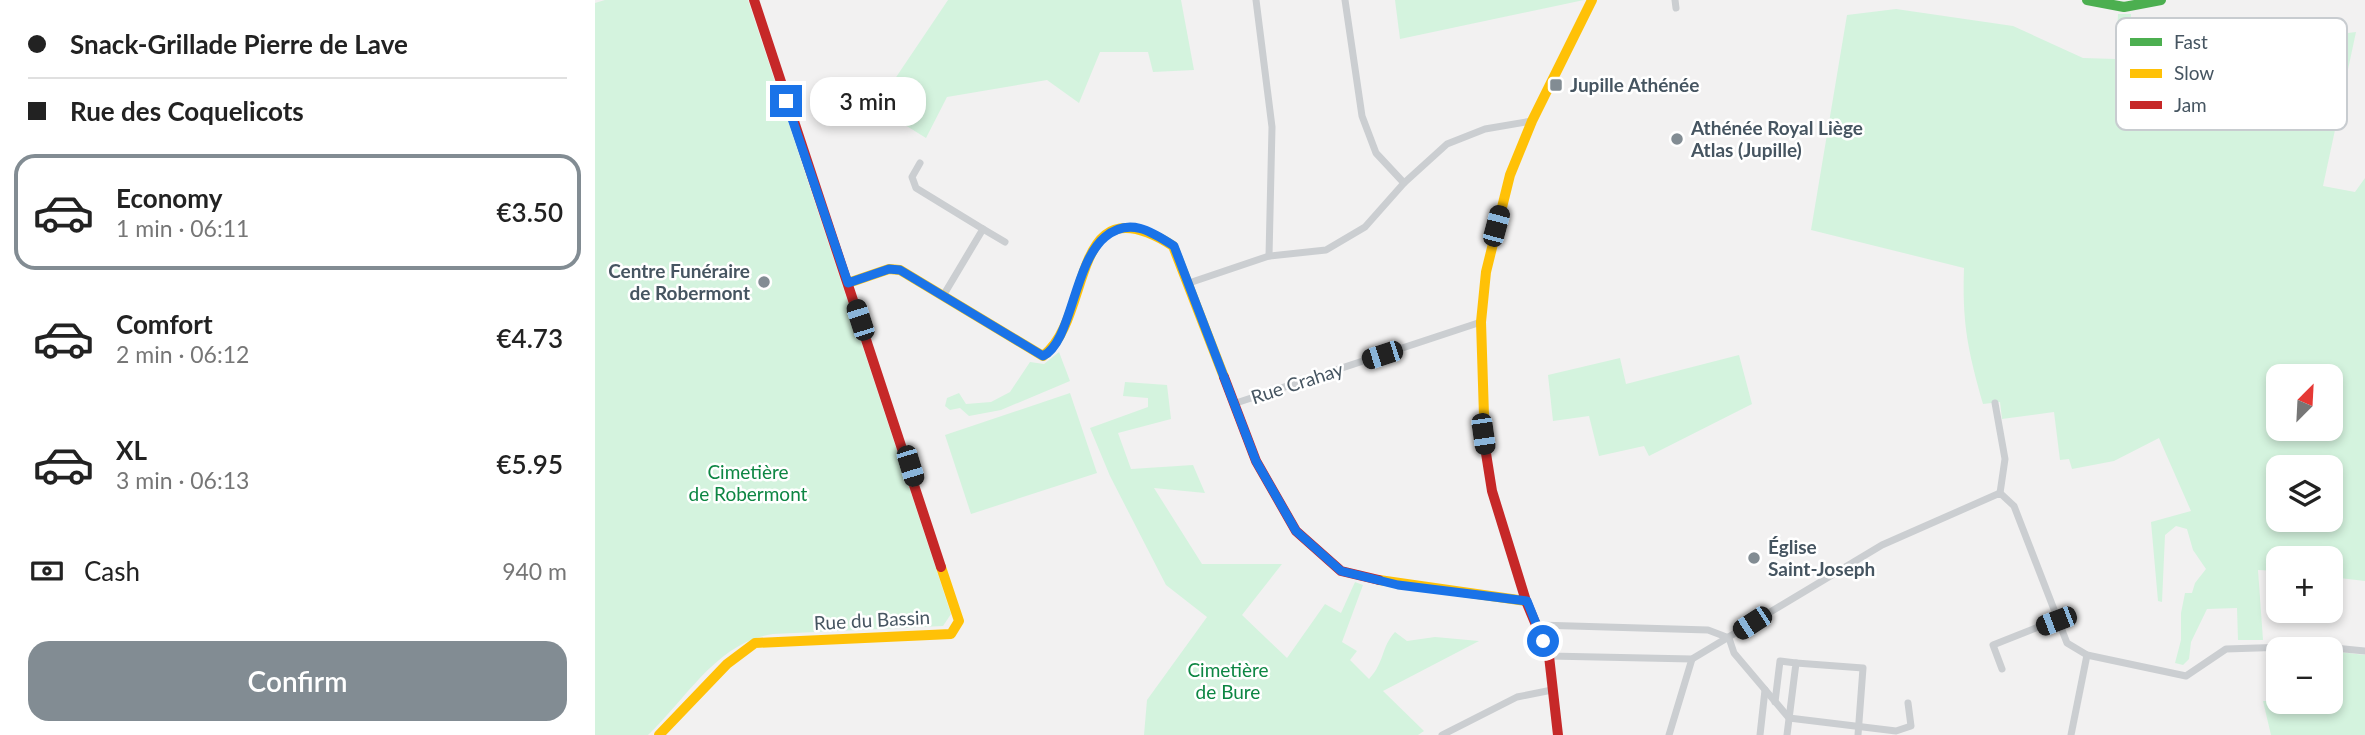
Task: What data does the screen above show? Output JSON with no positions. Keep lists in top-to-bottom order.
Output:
{
  "streets": {
    "street": ["Rue Crahay", "Rue du Bassin"]
  },
  "parks": ["Cimetière de Robermont", "Cimetière de Bure"],
  "places": {
    "transit": ["Jupille Athénée"],
    "other": ["Athénée Royal Liège Atlas (Jupille)", "Centre Funéraire de Robermont", "Église Saint-Joseph"]
  },
  "legend": ["Fast", "Slow", "Jam"],
  "north": "top right",
  "page": {
    "banner": ["Snack-Grillade Pierre de Lave", "Rue des Coquelicots"],
    "bubble": "3 min",
    "list": [
      {
        "name": "Economy",
        "note": "1 min · 06:11",
        "value": "€3.50"
      },
      {
        "name": "Comfort",
        "note": "2 min · 06:12",
        "value": "€4.73"
      },
      {
        "name": "XL",
        "note": "3 min · 06:13",
        "value": "€5.95"
      }
    ],
    "map_buttons": ["+", "−"],
    "pay": ["Cash", "940 m"],
    "buttons": "Confirm"
  }
}
